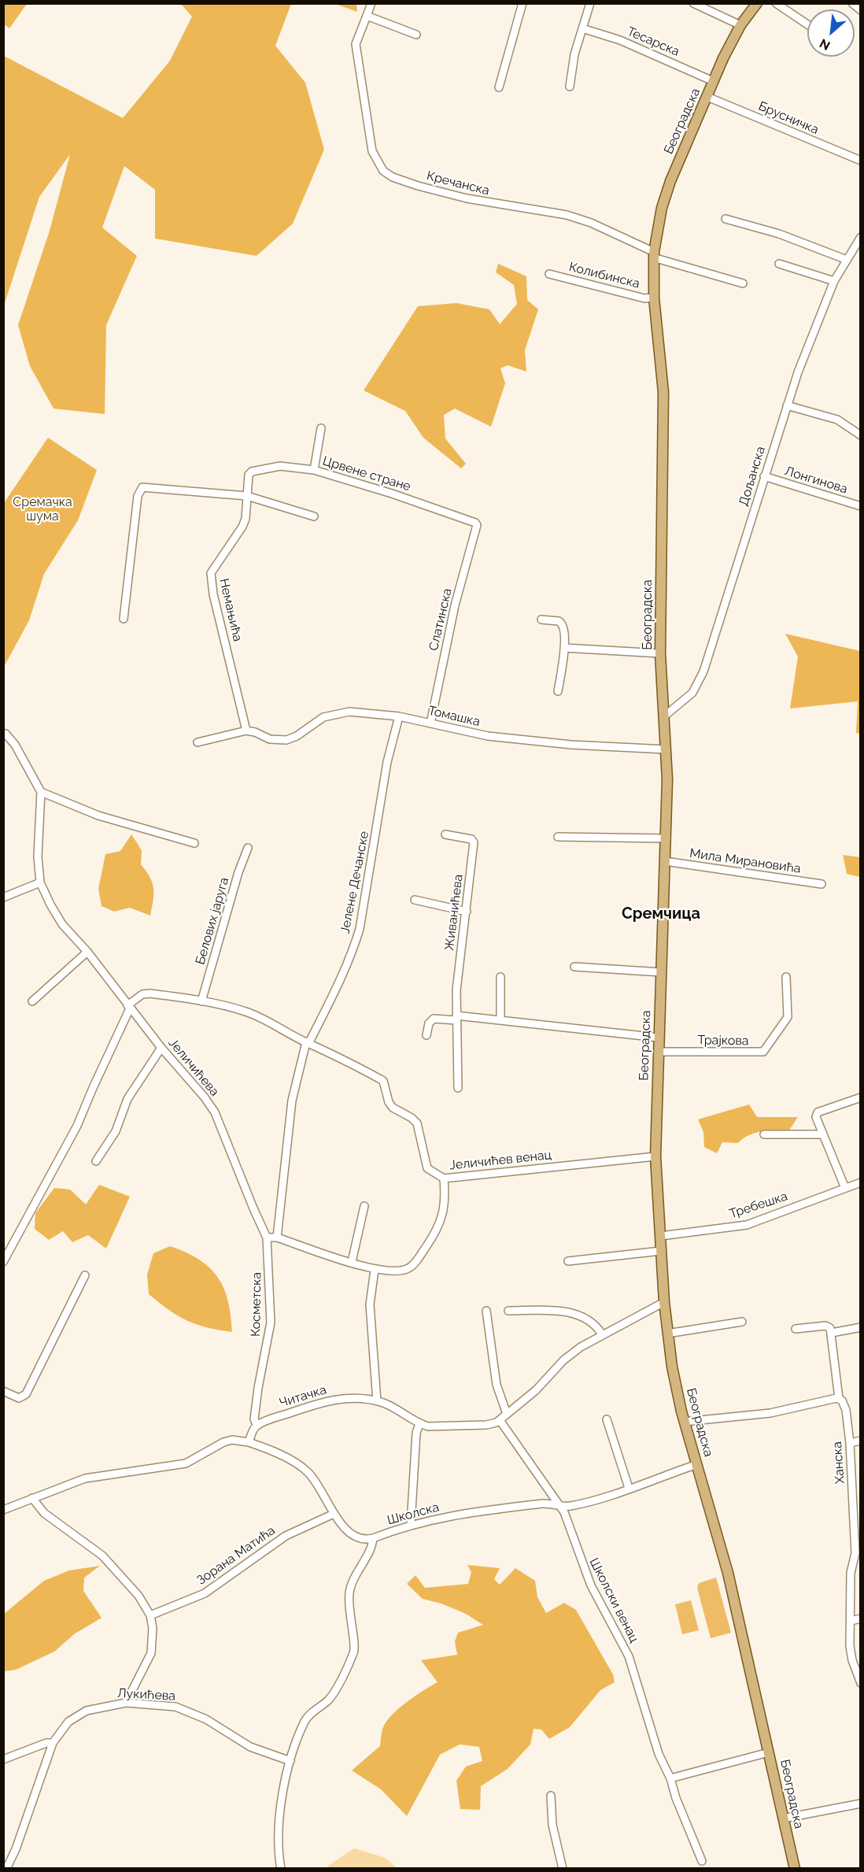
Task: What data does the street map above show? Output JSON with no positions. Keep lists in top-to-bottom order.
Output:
{
  "streets": {
    "main road": ["Београдска"],
    "street": [
      "Тесарска",
      "Брусничка",
      "Кречанска",
      "Колибинска",
      "Црвене стране",
      "Дољанска",
      "Лонгинова",
      "Немањића",
      "Слатинска",
      "Томашка",
      "Мила Мирановића",
      "Јелене Дечанске",
      "Живанићева",
      "Белових јаруга",
      "Трајкова",
      "Јеличићева",
      "Јеличићев венац",
      "Требешка",
      "Косметска",
      "Читачка",
      "Ханска",
      "Школска",
      "Зорана Матића",
      "Школски венац",
      "Лукићева"
    ]
  },
  "crossings": [
    ["Тесарска", "Београдска"],
    ["Брусничка", "Београдска"],
    ["Београдска", "Кречанска"],
    ["Београдска", "Колибинска"],
    ["Београдска", "Дољанска"],
    ["Београдска", "Томашка"],
    ["Београдска", "Мила Мирановића"],
    ["Београдска", "Трајкова"],
    ["Београдска", "Јеличићев венац"],
    ["Београдска", "Требешка"],
    ["Београдска", "Читачка"],
    ["Београдска", "Школска"],
    ["Црвене стране", "Немањића"],
    ["Црвене стране", "Слатинска"],
    ["Дољанска", "Лонгинова"],
    ["Немањића", "Томашка"],
    ["Слатинска", "Томашка"],
    ["Томашка", "Јелене Дечанске"],
    ["Јелене Дечанске", "Јеличићев венац"],
    ["Белових јаруга", "Јеличићев венац"],
    ["Јеличићева", "Јеличићев венац"],
    ["Јеличићева", "Косметска"],
    ["Косметска", "Читачка"],
    ["Читачка", "Школски венац"],
    ["Школска", "Школски венац"],
    ["Школска", "Лукићева"]
  ],
  "districts": ["Сремчица"],
  "parks": ["Сремачка шума"],
  "north": "bottom left"
}
